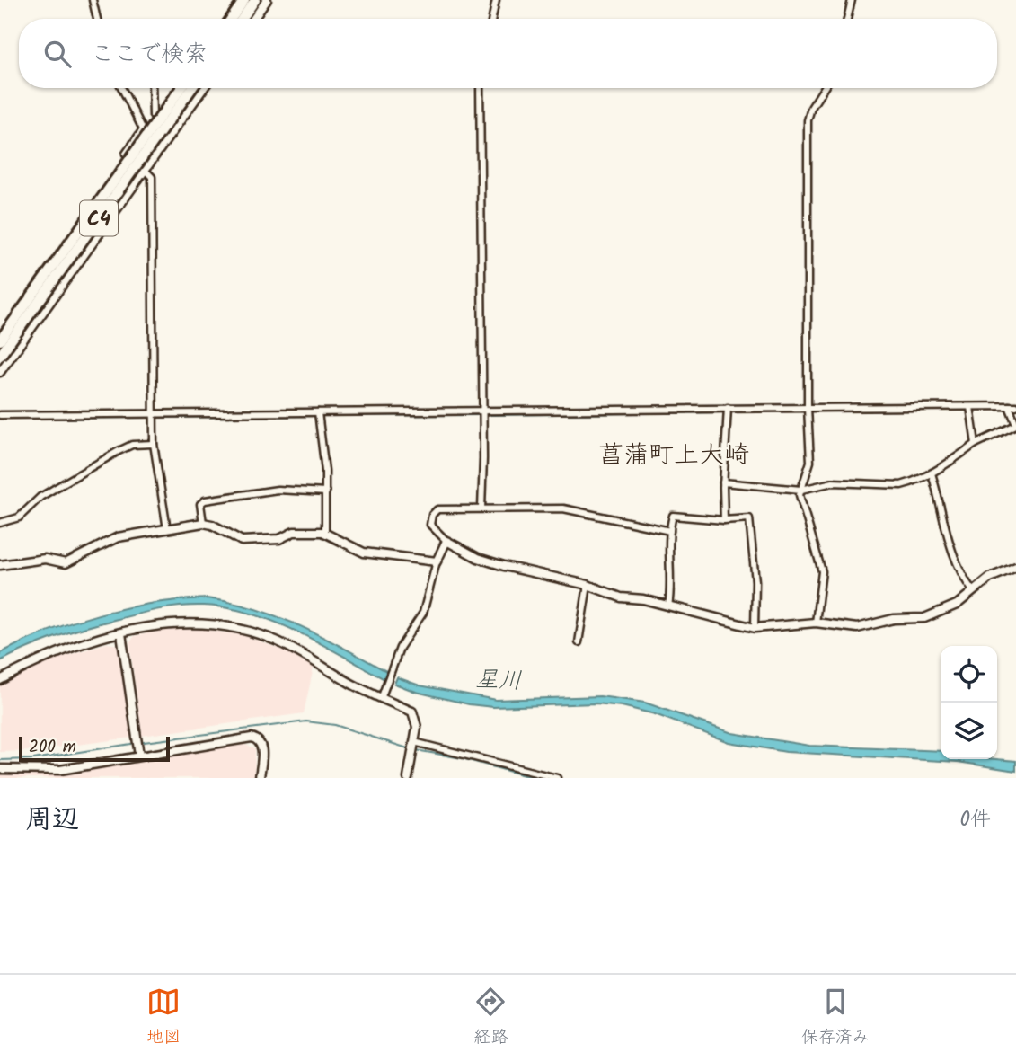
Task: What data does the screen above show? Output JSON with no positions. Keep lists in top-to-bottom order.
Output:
{
  "streets": {
    "highway": ["C4"]
  },
  "districts": ["菖蒲町上大崎"],
  "water": ["星川"],
  "scale_bar": "200 m",
  "page": {
    "search": "ここで検索",
    "scale": "200 m",
    "heading": ["周辺", "0件"],
    "nav": ["地図", "経路", "保存済み"]
  }
}
